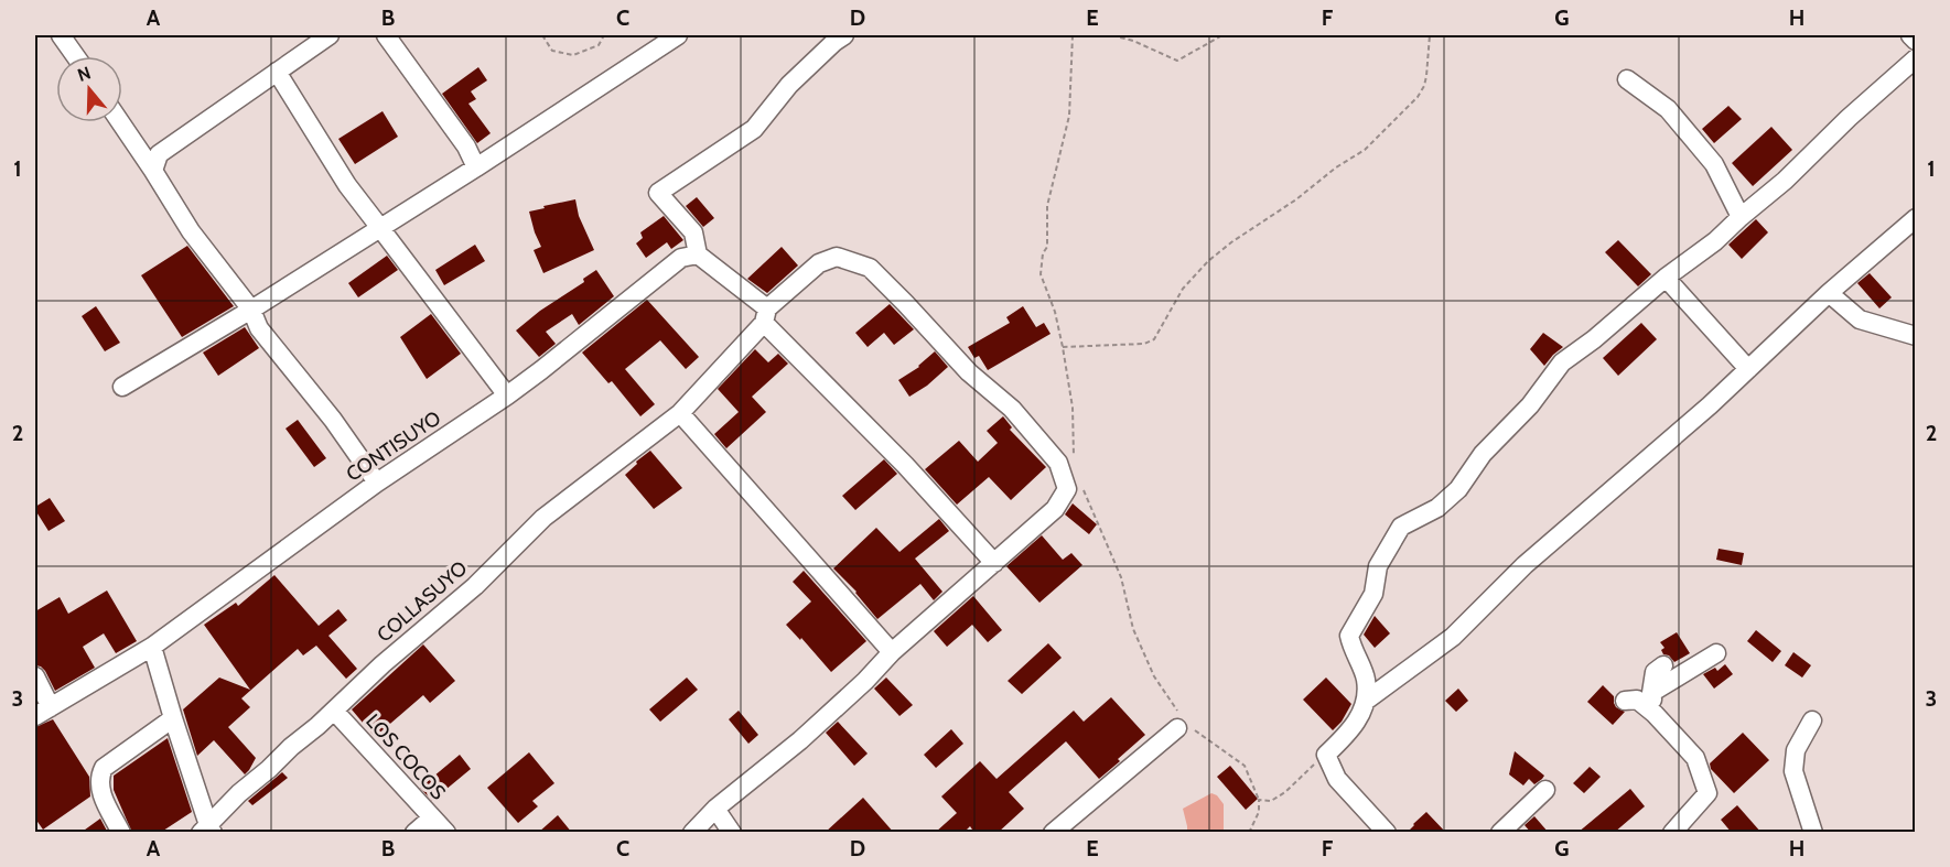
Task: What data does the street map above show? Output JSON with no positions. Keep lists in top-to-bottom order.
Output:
{
  "streets": {
    "street": ["CONTISUYO", "COLLASUYO", "LOS COCOS"]
  },
  "crossings": [
    ["COLLASUYO", "LOS COCOS"]
  ],
  "north": "top",
  "grid": {
    "columns": [
      "A",
      "B",
      "C",
      "D",
      "E",
      "F",
      "G",
      "H"
    ],
    "rows": ["1", "2", "3"]
  }
}
